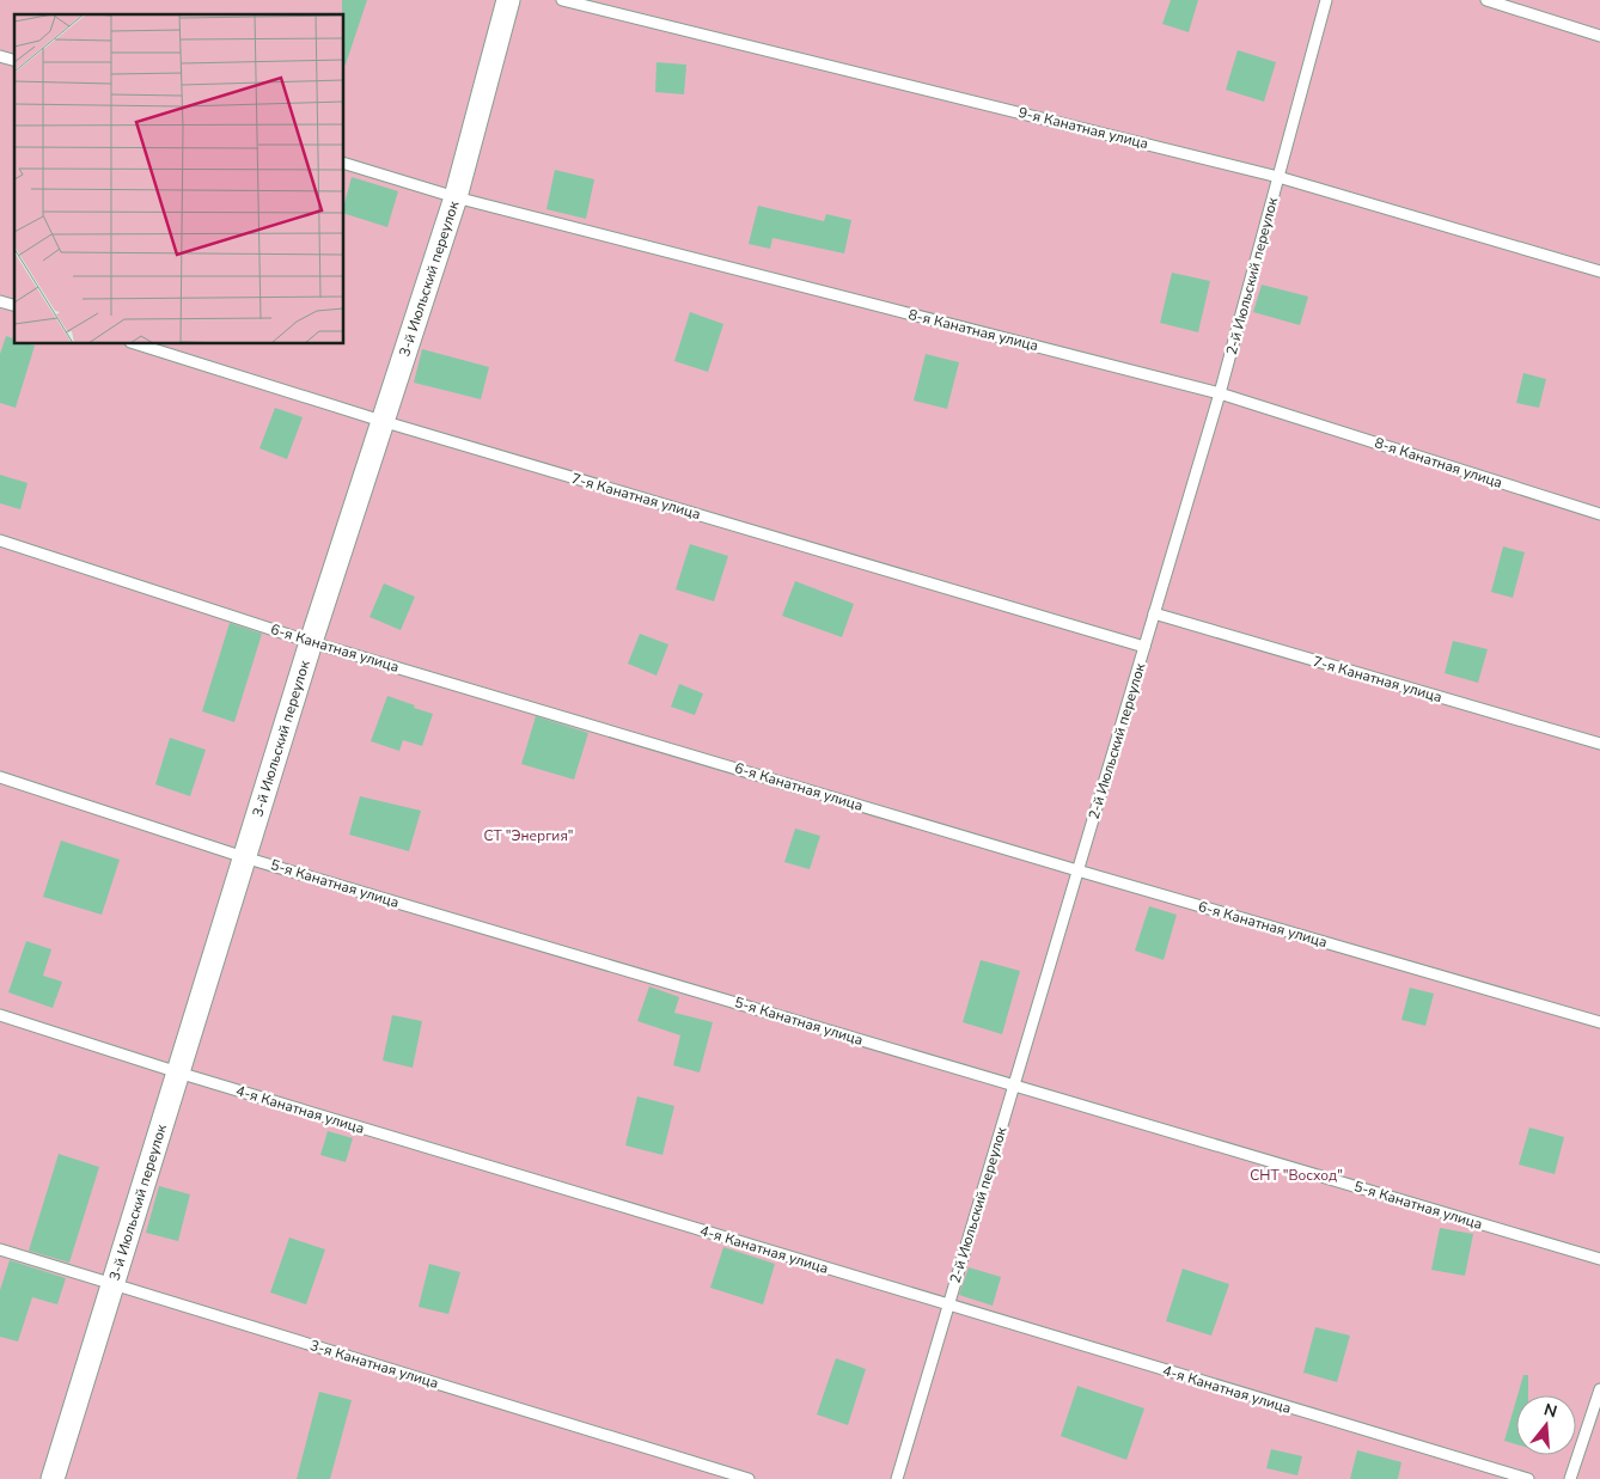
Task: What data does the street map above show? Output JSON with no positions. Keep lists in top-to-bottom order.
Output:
{
  "streets": {
    "street": ["3-й Июльский переулок"],
    "lane": [
      "9-я Канатная улица",
      "2-й Июльский переулок",
      "8-я Канатная улица",
      "7-я Канатная улица",
      "6-я Канатная улица",
      "5-я Канатная улица",
      "4-я Канатная улица",
      "3-я Канатная улица"
    ]
  },
  "crossings": [
    ["9-я Канатная улица", "2-й Июльский переулок"],
    ["2-й Июльский переулок", "8-я Канатная улица"],
    ["2-й Июльский переулок", "7-я Канатная улица"],
    ["2-й Июльский переулок", "6-я Канатная улица"],
    ["2-й Июльский переулок", "5-я Канатная улица"],
    ["2-й Июльский переулок", "4-я Канатная улица"],
    ["3-й Июльский переулок", "8-я Канатная улица"],
    ["3-й Июльский переулок", "7-я Канатная улица"],
    ["3-й Июльский переулок", "6-я Канатная улица"],
    ["3-й Июльский переулок", "5-я Канатная улица"],
    ["3-й Июльский переулок", "4-я Канатная улица"],
    ["3-й Июльский переулок", "3-я Канатная улица"]
  ],
  "parks": ["СТ \"Энергия\"", "СНТ \"Восход\""],
  "north": "top"
}
